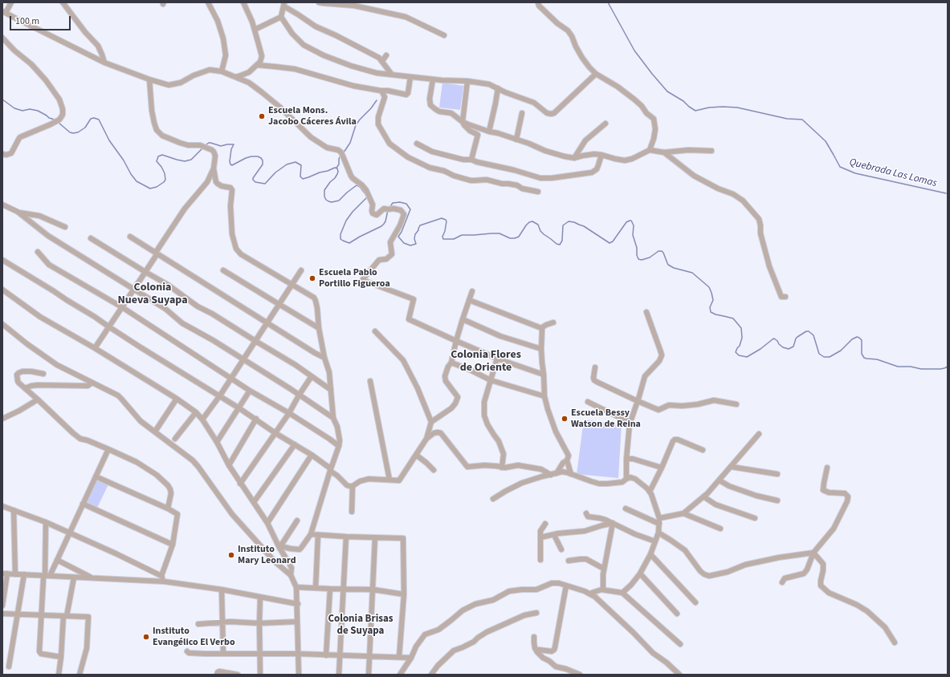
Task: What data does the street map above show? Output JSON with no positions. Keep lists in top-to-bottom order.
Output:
{
  "districts": ["Colonia Nueva Suyapa", "Colonia Flores de Oriente", "Colonia Brisas de Suyapa"],
  "water": ["Quebrada Las Lomas"],
  "places": [
    "Escuela Mons. Jacobo Cáceres Ávila",
    "Escuela Pablo Portillo Figueroa",
    "Escuela Bessy Watson de Reina",
    "Instituto Mary Leonard",
    "Instituto Evangélico El Verbo"
  ],
  "scale_bar": "100 m"
}
